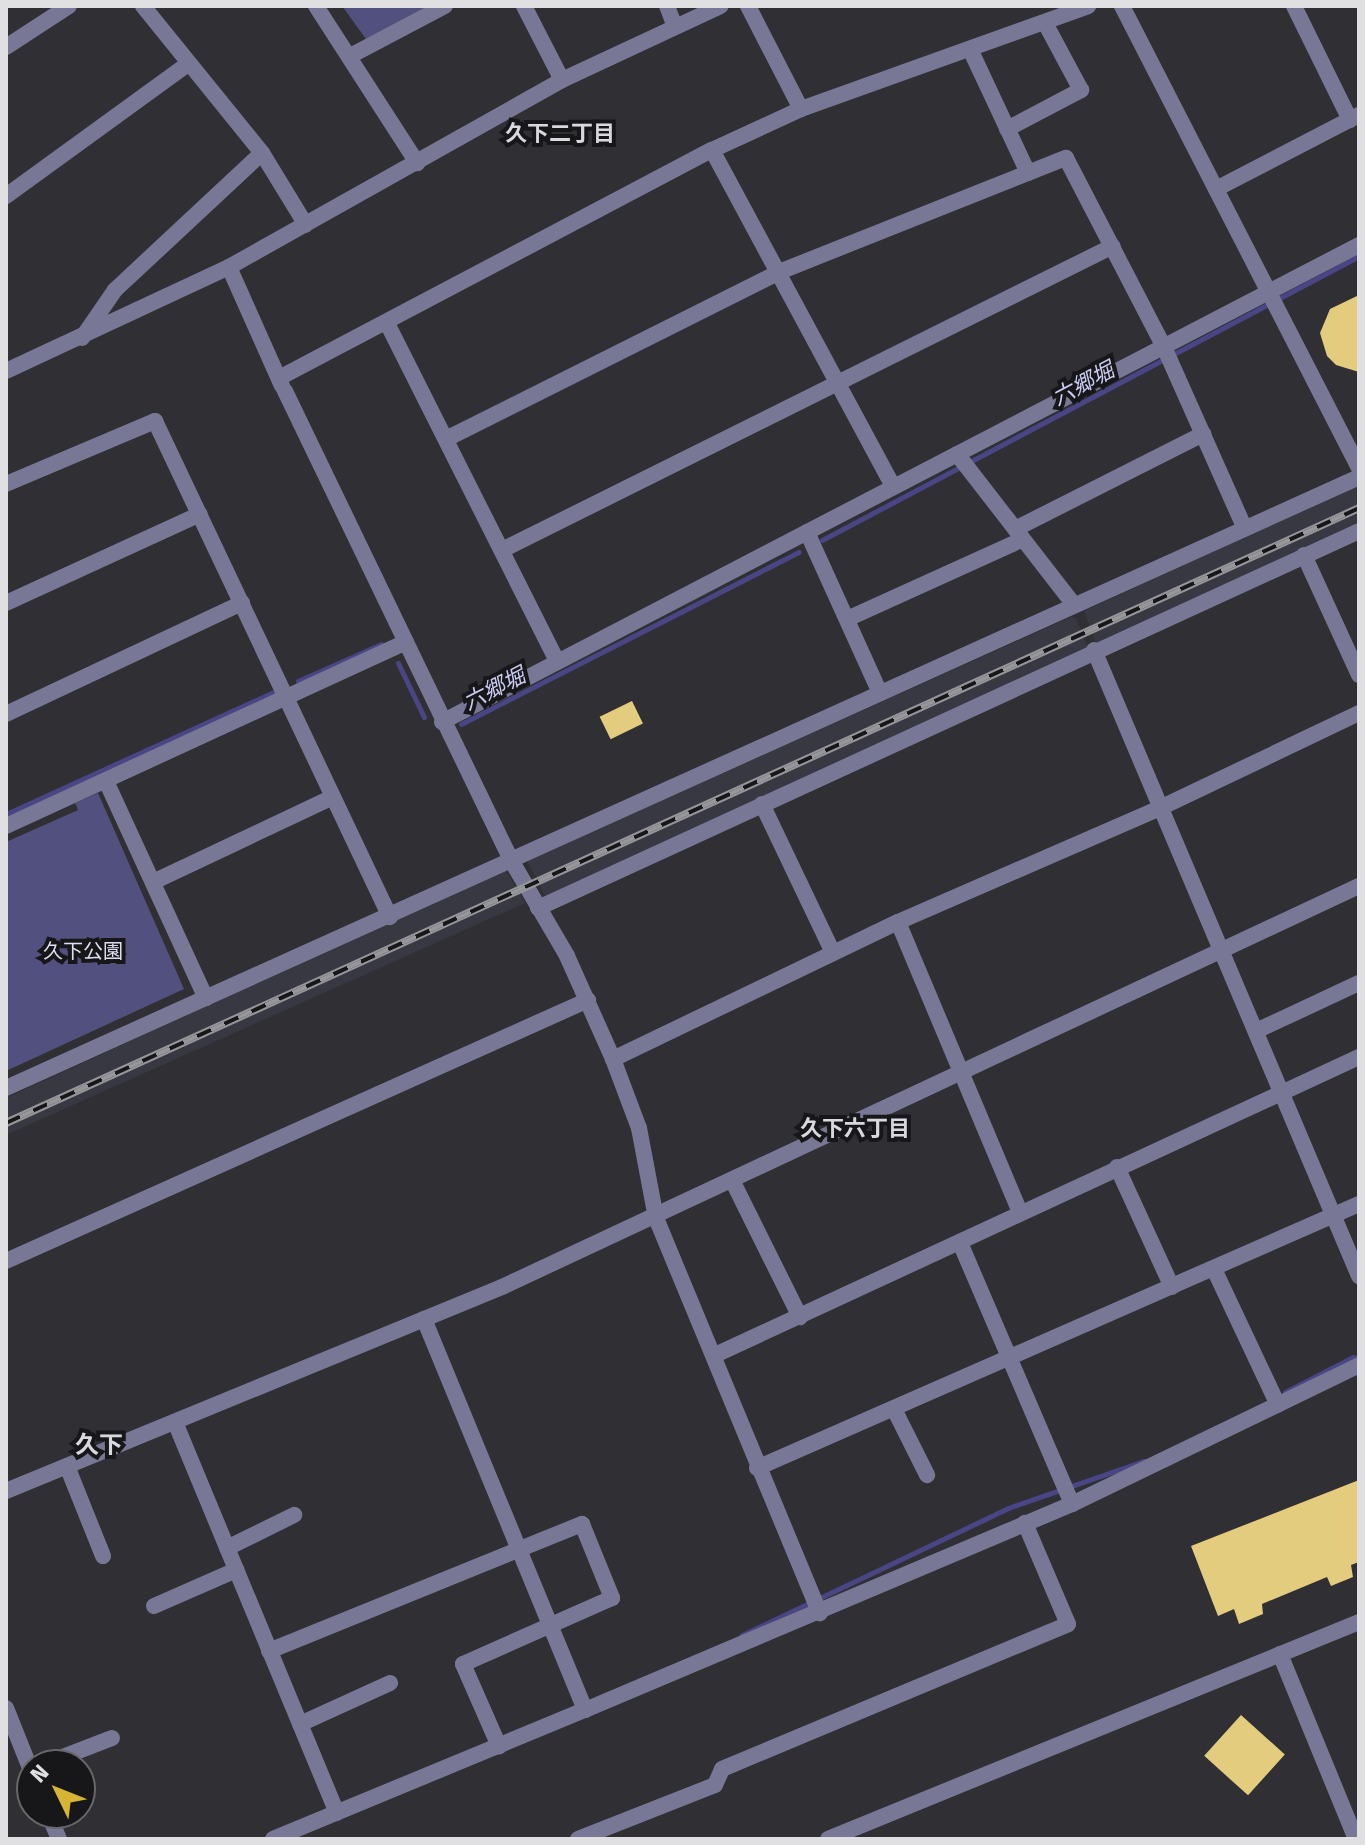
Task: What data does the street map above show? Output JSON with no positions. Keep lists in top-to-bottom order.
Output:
{
  "districts": ["久下二丁目", "久下六丁目", "久下"],
  "water": ["六郷堀"],
  "parks": ["久下公園"],
  "north": "top left"
}
